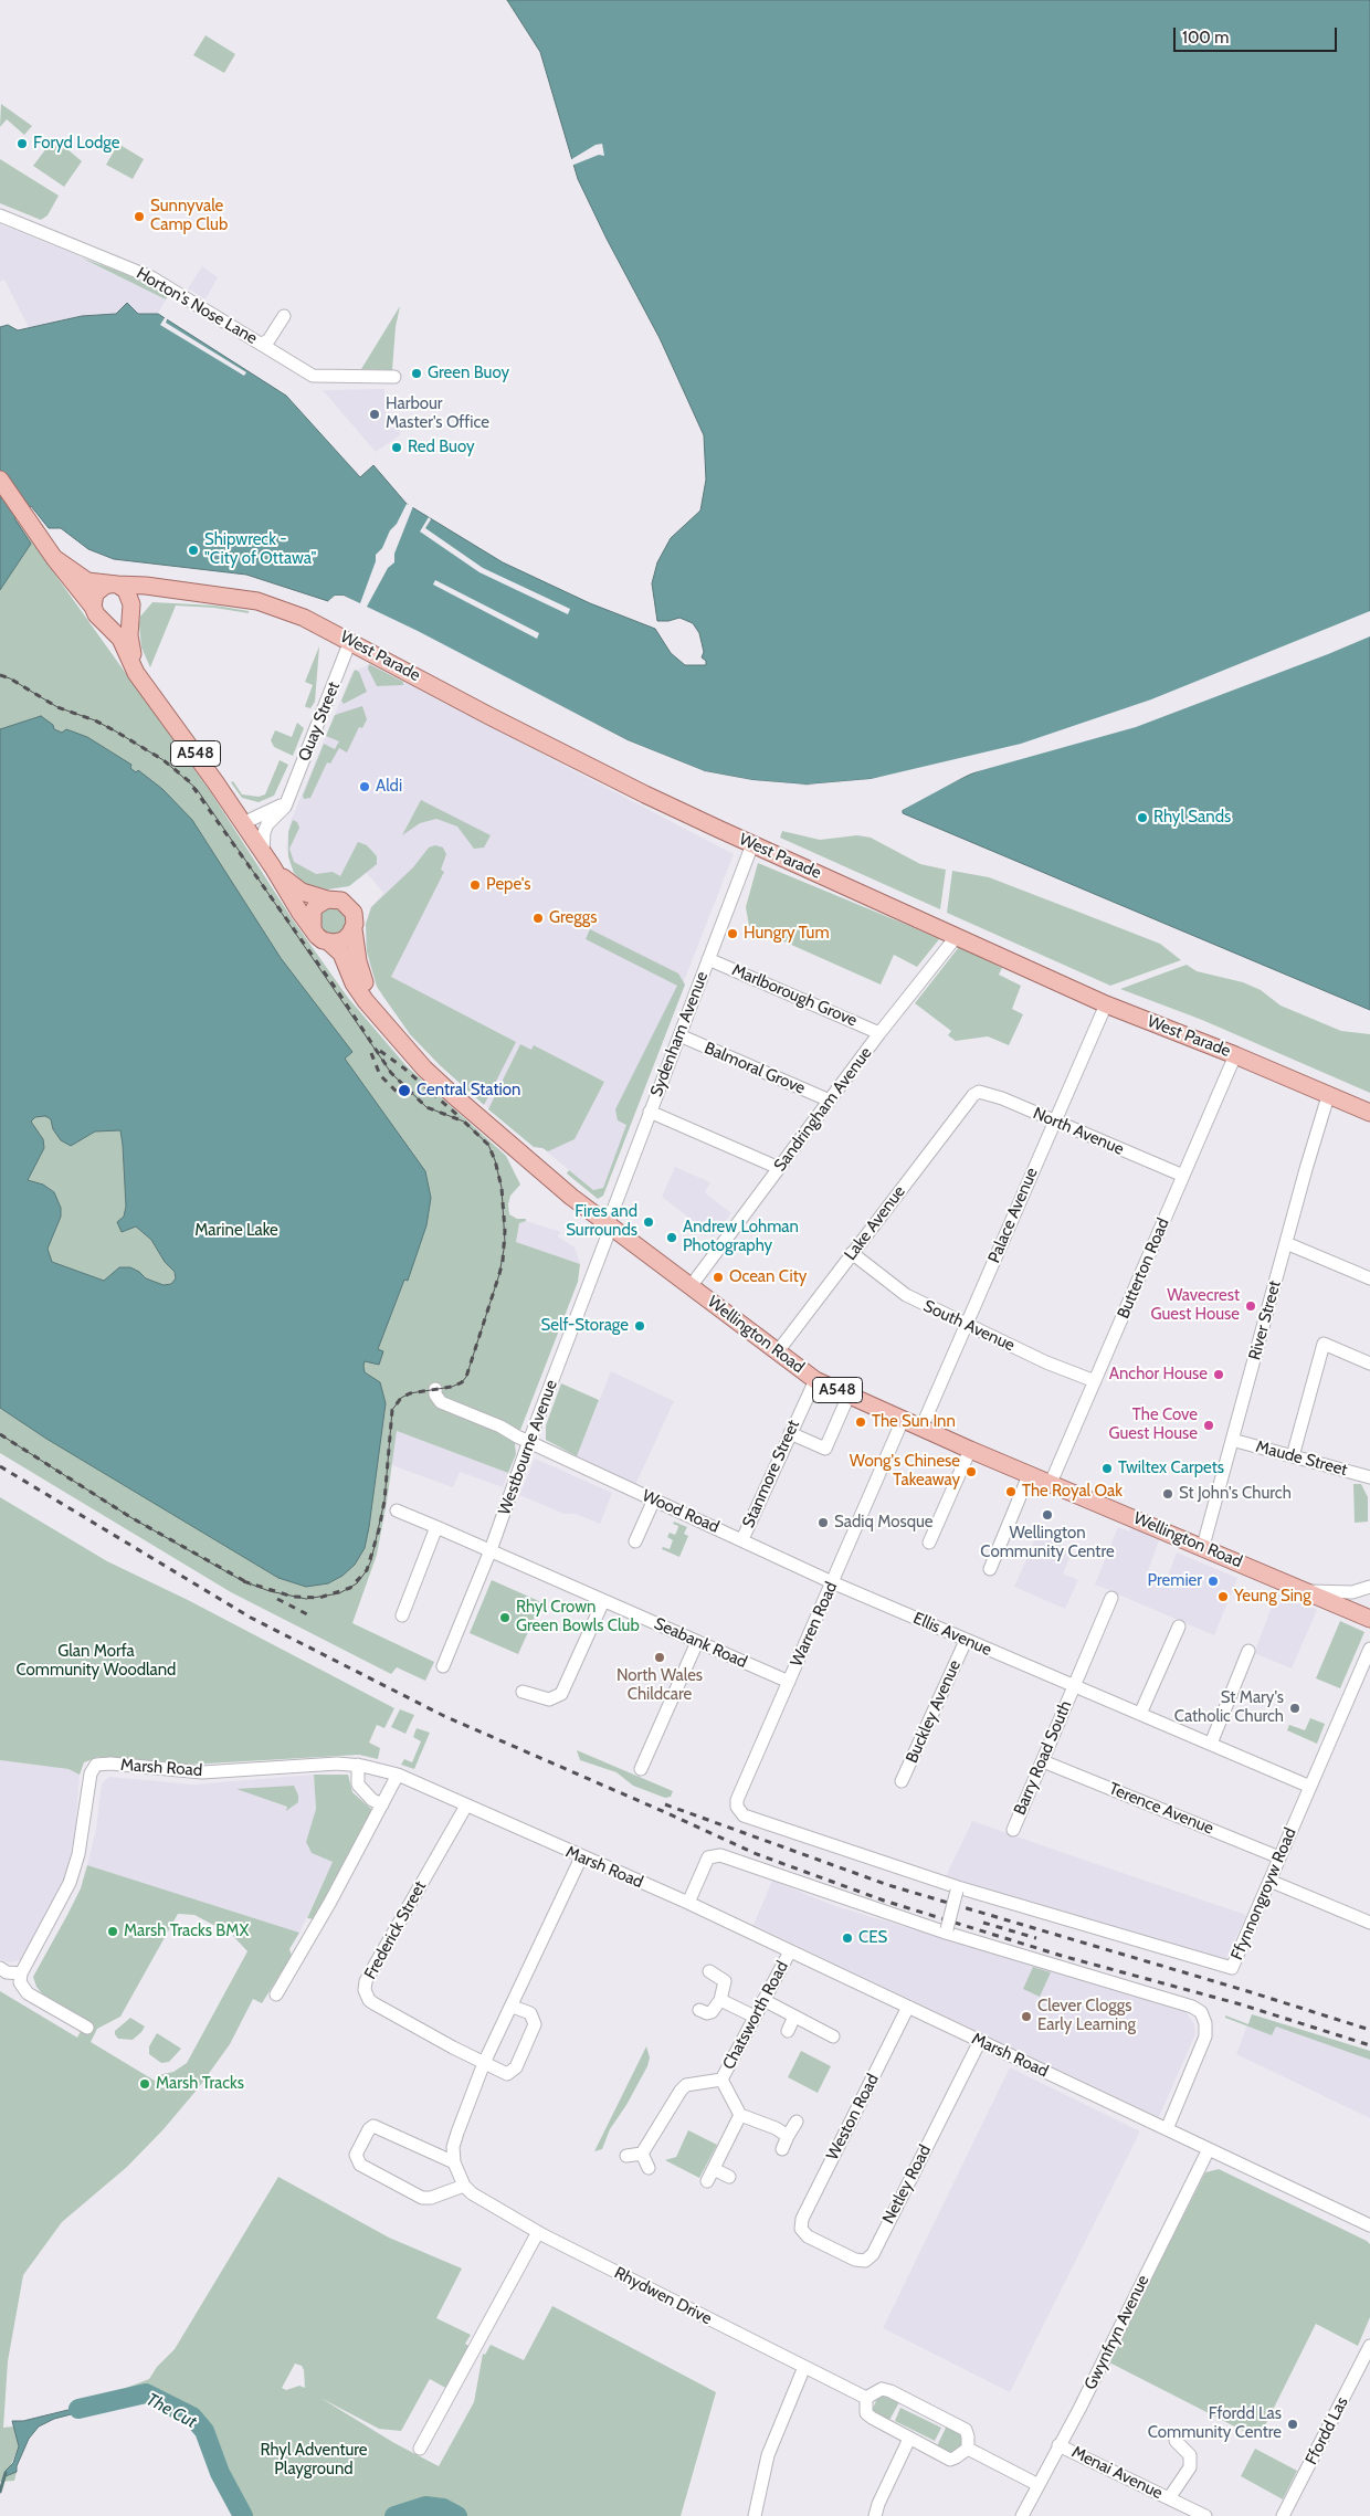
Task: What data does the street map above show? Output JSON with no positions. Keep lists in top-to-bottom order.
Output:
{
  "streets": {
    "main road": ["West Parade", "A548", "Wellington Road"],
    "street": [
      "Horton's Nose Lane",
      "Quay Street",
      "Marlborough Grove",
      "Sydenham Avenue",
      "Balmoral Grove",
      "Sandringham Avenue",
      "North Avenue",
      "Palace Avenue",
      "Lake Avenue",
      "Butterton Road",
      "River Street",
      "South Avenue",
      "Westbourne Avenue",
      "Maude Street",
      "Stanmore Street",
      "Wood Road",
      "Warren Road",
      "Ellis Avenue",
      "Seabank Road",
      "Buckley Avenue",
      "Barry Road South",
      "Marsh Road",
      "Terence Avenue",
      "Ffynnongroyw Road",
      "Frederick Street",
      "Chatsworth Road",
      "Weston Road",
      "Netley Road",
      "Rhydwen Drive",
      "Gwynfryn Avenue",
      "Ffordd Las",
      "Menai Avenue"
    ]
  },
  "crossings": [
    ["West Parade", "Quay Street"],
    ["West Parade", "A548"],
    ["West Parade", "Sydenham Avenue"],
    ["West Parade", "Sandringham Avenue"],
    ["West Parade", "Palace Avenue"],
    ["West Parade", "Butterton Road"],
    ["West Parade", "River Street"],
    ["Quay Street", "A548"],
    ["A548", "Wellington Road"],
    ["Marlborough Grove", "Sydenham Avenue"],
    ["Marlborough Grove", "Sandringham Avenue"],
    ["Sydenham Avenue", "Balmoral Grove"],
    ["Sydenham Avenue", "Wellington Road"],
    ["Sydenham Avenue", "Westbourne Avenue"],
    ["Balmoral Grove", "Sandringham Avenue"],
    ["Sandringham Avenue", "Wellington Road"],
    ["North Avenue", "Palace Avenue"],
    ["North Avenue", "Lake Avenue"],
    ["North Avenue", "Butterton Road"],
    ["Palace Avenue", "South Avenue"],
    ["Palace Avenue", "Wellington Road"],
    ["Lake Avenue", "South Avenue"],
    ["Lake Avenue", "Wellington Road"],
    ["Butterton Road", "South Avenue"],
    ["Butterton Road", "Wellington Road"],
    ["River Street", "Wellington Road"],
    ["River Street", "Maude Street"],
    ["Wellington Road", "Westbourne Avenue"],
    ["Wellington Road", "Stanmore Street"],
    ["Wellington Road", "Warren Road"],
    ["Westbourne Avenue", "Wood Road"],
    ["Westbourne Avenue", "Seabank Road"],
    ["Stanmore Street", "Wood Road"],
    ["Wood Road", "Warren Road"],
    ["Wood Road", "Ellis Avenue"],
    ["Warren Road", "Ellis Avenue"],
    ["Warren Road", "Seabank Road"],
    ["Warren Road", "Ffynnongroyw Road"],
    ["Ellis Avenue", "Buckley Avenue"],
    ["Ellis Avenue", "Barry Road South"],
    ["Ellis Avenue", "Ffynnongroyw Road"],
    ["Barry Road South", "Terence Avenue"],
    ["Marsh Road", "Frederick Street"],
    ["Marsh Road", "Chatsworth Road"],
    ["Marsh Road", "Weston Road"],
    ["Marsh Road", "Netley Road"],
    ["Marsh Road", "Gwynfryn Avenue"],
    ["Terence Avenue", "Ffynnongroyw Road"],
    ["Weston Road", "Netley Road"],
    ["Gwynfryn Avenue", "Menai Avenue"]
  ],
  "water": ["The Cut"],
  "parks": ["Marine Lake", "Glan Morfa Community Woodland", "Rhyl Adventure Playground"],
  "places": [
    "Foryd Lodge",
    "Sunnyvale Camp Club",
    "Green Buoy",
    "Harbour Master's Office",
    "Red Buoy",
    "Shipwreck - \"City of Ottawa\"",
    "Aldi",
    "Rhyl Sands",
    "Pepe's",
    "Greggs",
    "Hungry Tum",
    "Central Station",
    "Fires and Surrounds",
    "Andrew Lohman Photography",
    "Ocean City",
    "Wavecrest Guest House",
    "Self-Storage",
    "Anchor House",
    "The Sun Inn",
    "The Cove Guest House",
    "Twiltex Carpets",
    "Wong's Chinese Takeaway",
    "The Royal Oak",
    "St John's Church",
    "Wellington Community Centre",
    "Sadiq Mosque",
    "Premier",
    "Yeung Sing",
    "Rhyl Crown Green Bowls Club",
    "North Wales Childcare",
    "St Mary's Catholic Church",
    "Marsh Tracks BMX",
    "CES",
    "Clever Cloggs Early Learning",
    "Marsh Tracks",
    "Ffordd Las Community Centre"
  ],
  "scale_bar": "100 m"
}
